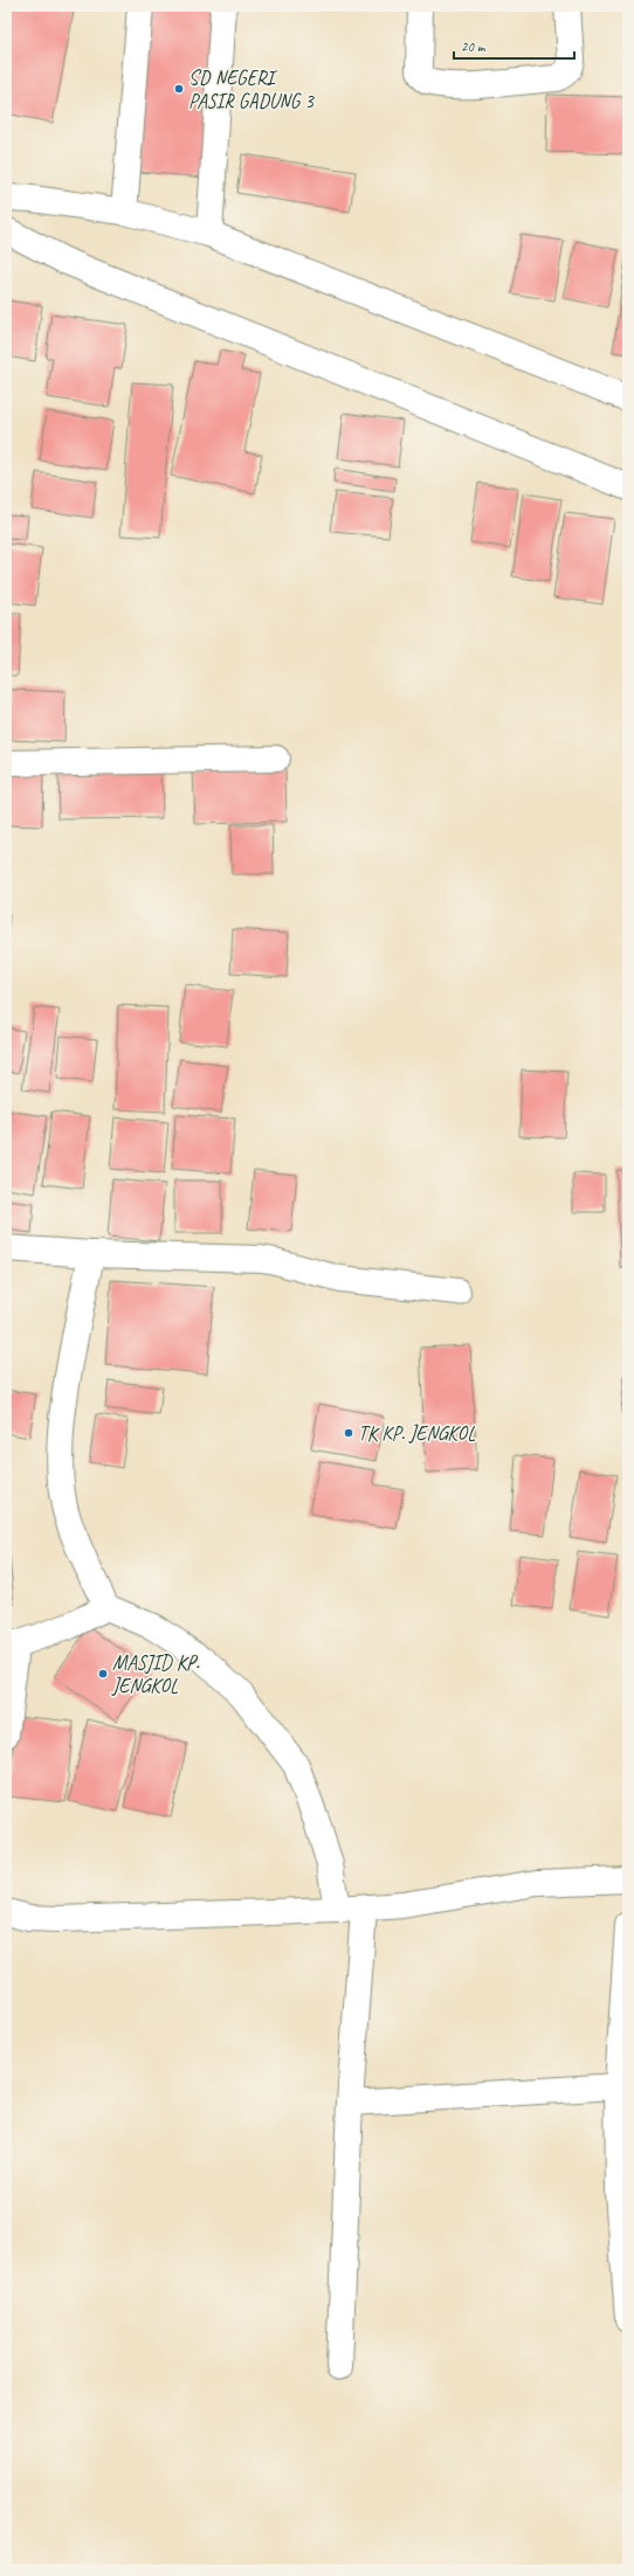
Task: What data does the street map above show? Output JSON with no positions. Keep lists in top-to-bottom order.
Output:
{
  "places": ["SD NEGERI PASIR GADUNG 3", "TK KP. JENGKOL", "MASJID KP. JENGKOL"],
  "scale_bar": "20 m"
}
